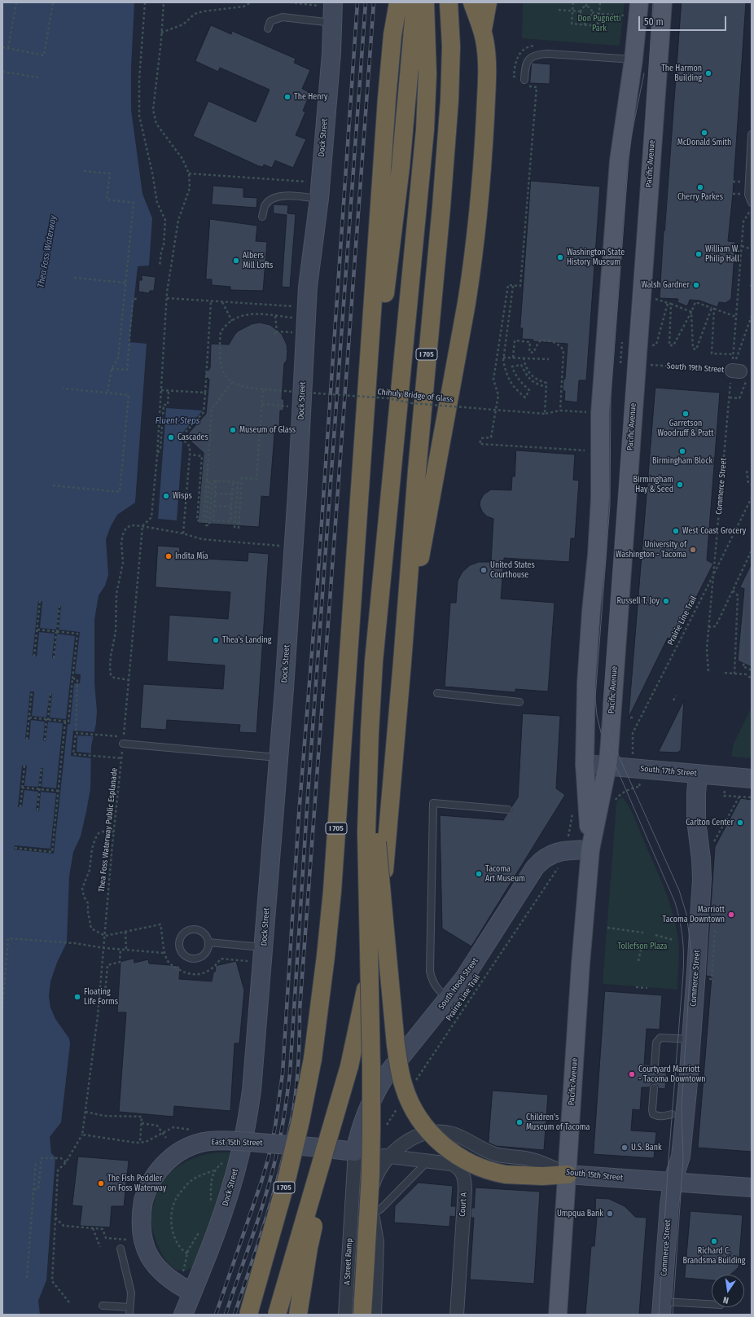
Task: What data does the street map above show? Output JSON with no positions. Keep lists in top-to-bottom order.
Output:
{
  "streets": {
    "highway": ["I 705"],
    "main road": ["Pacific Avenue"],
    "street": [
      "Dock Street",
      "Commerce Street",
      "South 17th Street",
      "South Hood Street",
      "East 15th Street",
      "South 15th Street",
      "Court A",
      "A Street Ramp"
    ],
    "path": [
      "South 19th Street",
      "Chihuly Bridge of Glass",
      "Prairie Line Trail",
      "Thea Foss Waterway Public Esplanade"
    ]
  },
  "crossings": [
    ["Dock Street", "East 15th Street"],
    ["Pacific Avenue", "South 17th Street"],
    ["Pacific Avenue", "South Hood Street"],
    ["Pacific Avenue", "South 15th Street"],
    ["South 19th Street", "Commerce Street"],
    ["Commerce Street", "Prairie Line Trail"],
    ["Commerce Street", "South 17th Street"],
    ["Commerce Street", "South 15th Street"],
    ["South Hood Street", "East 15th Street"],
    ["South Hood Street", "A Street Ramp"],
    ["East 15th Street", "A Street Ramp"],
    ["South 15th Street", "Court A"]
  ],
  "water": ["Thea Foss Waterway", "Fluent Steps"],
  "parks": ["Don Pugnetti Park", "Tollefson Plaza"],
  "places": [
    "The Harmon Building",
    "The Henry",
    "McDonald Smith",
    "Cherry Parkes",
    "William W. Philip Hall",
    "Washington State History Museum",
    "Albers Mill Lofts",
    "Walsh Gardner",
    "Garretson Woodruff & Pratt",
    "Museum of Glass",
    "Cascades",
    "Birmingham Block",
    "Birmingham Hay & Seed",
    "Wisps",
    "West Coast Grocery",
    "University of Washington - Tacoma",
    "Indita Mía",
    "United States Courthouse",
    "Russell T. Joy",
    "Thea's Landing",
    "Carlton Center",
    "Tacoma Art Museum",
    "Marriott Tacoma Downtown",
    "Floating Life Forms",
    "Courtyard Marriott - Tacoma Downtown",
    "Children's Museum of Tacoma",
    "U.S. Bank",
    "The Fish Peddler on Foss Waterway",
    "Umpqua Bank",
    "Richard C. Brandsma Building"
  ],
  "scale_bar": "50 m",
  "north": "bottom"
}
